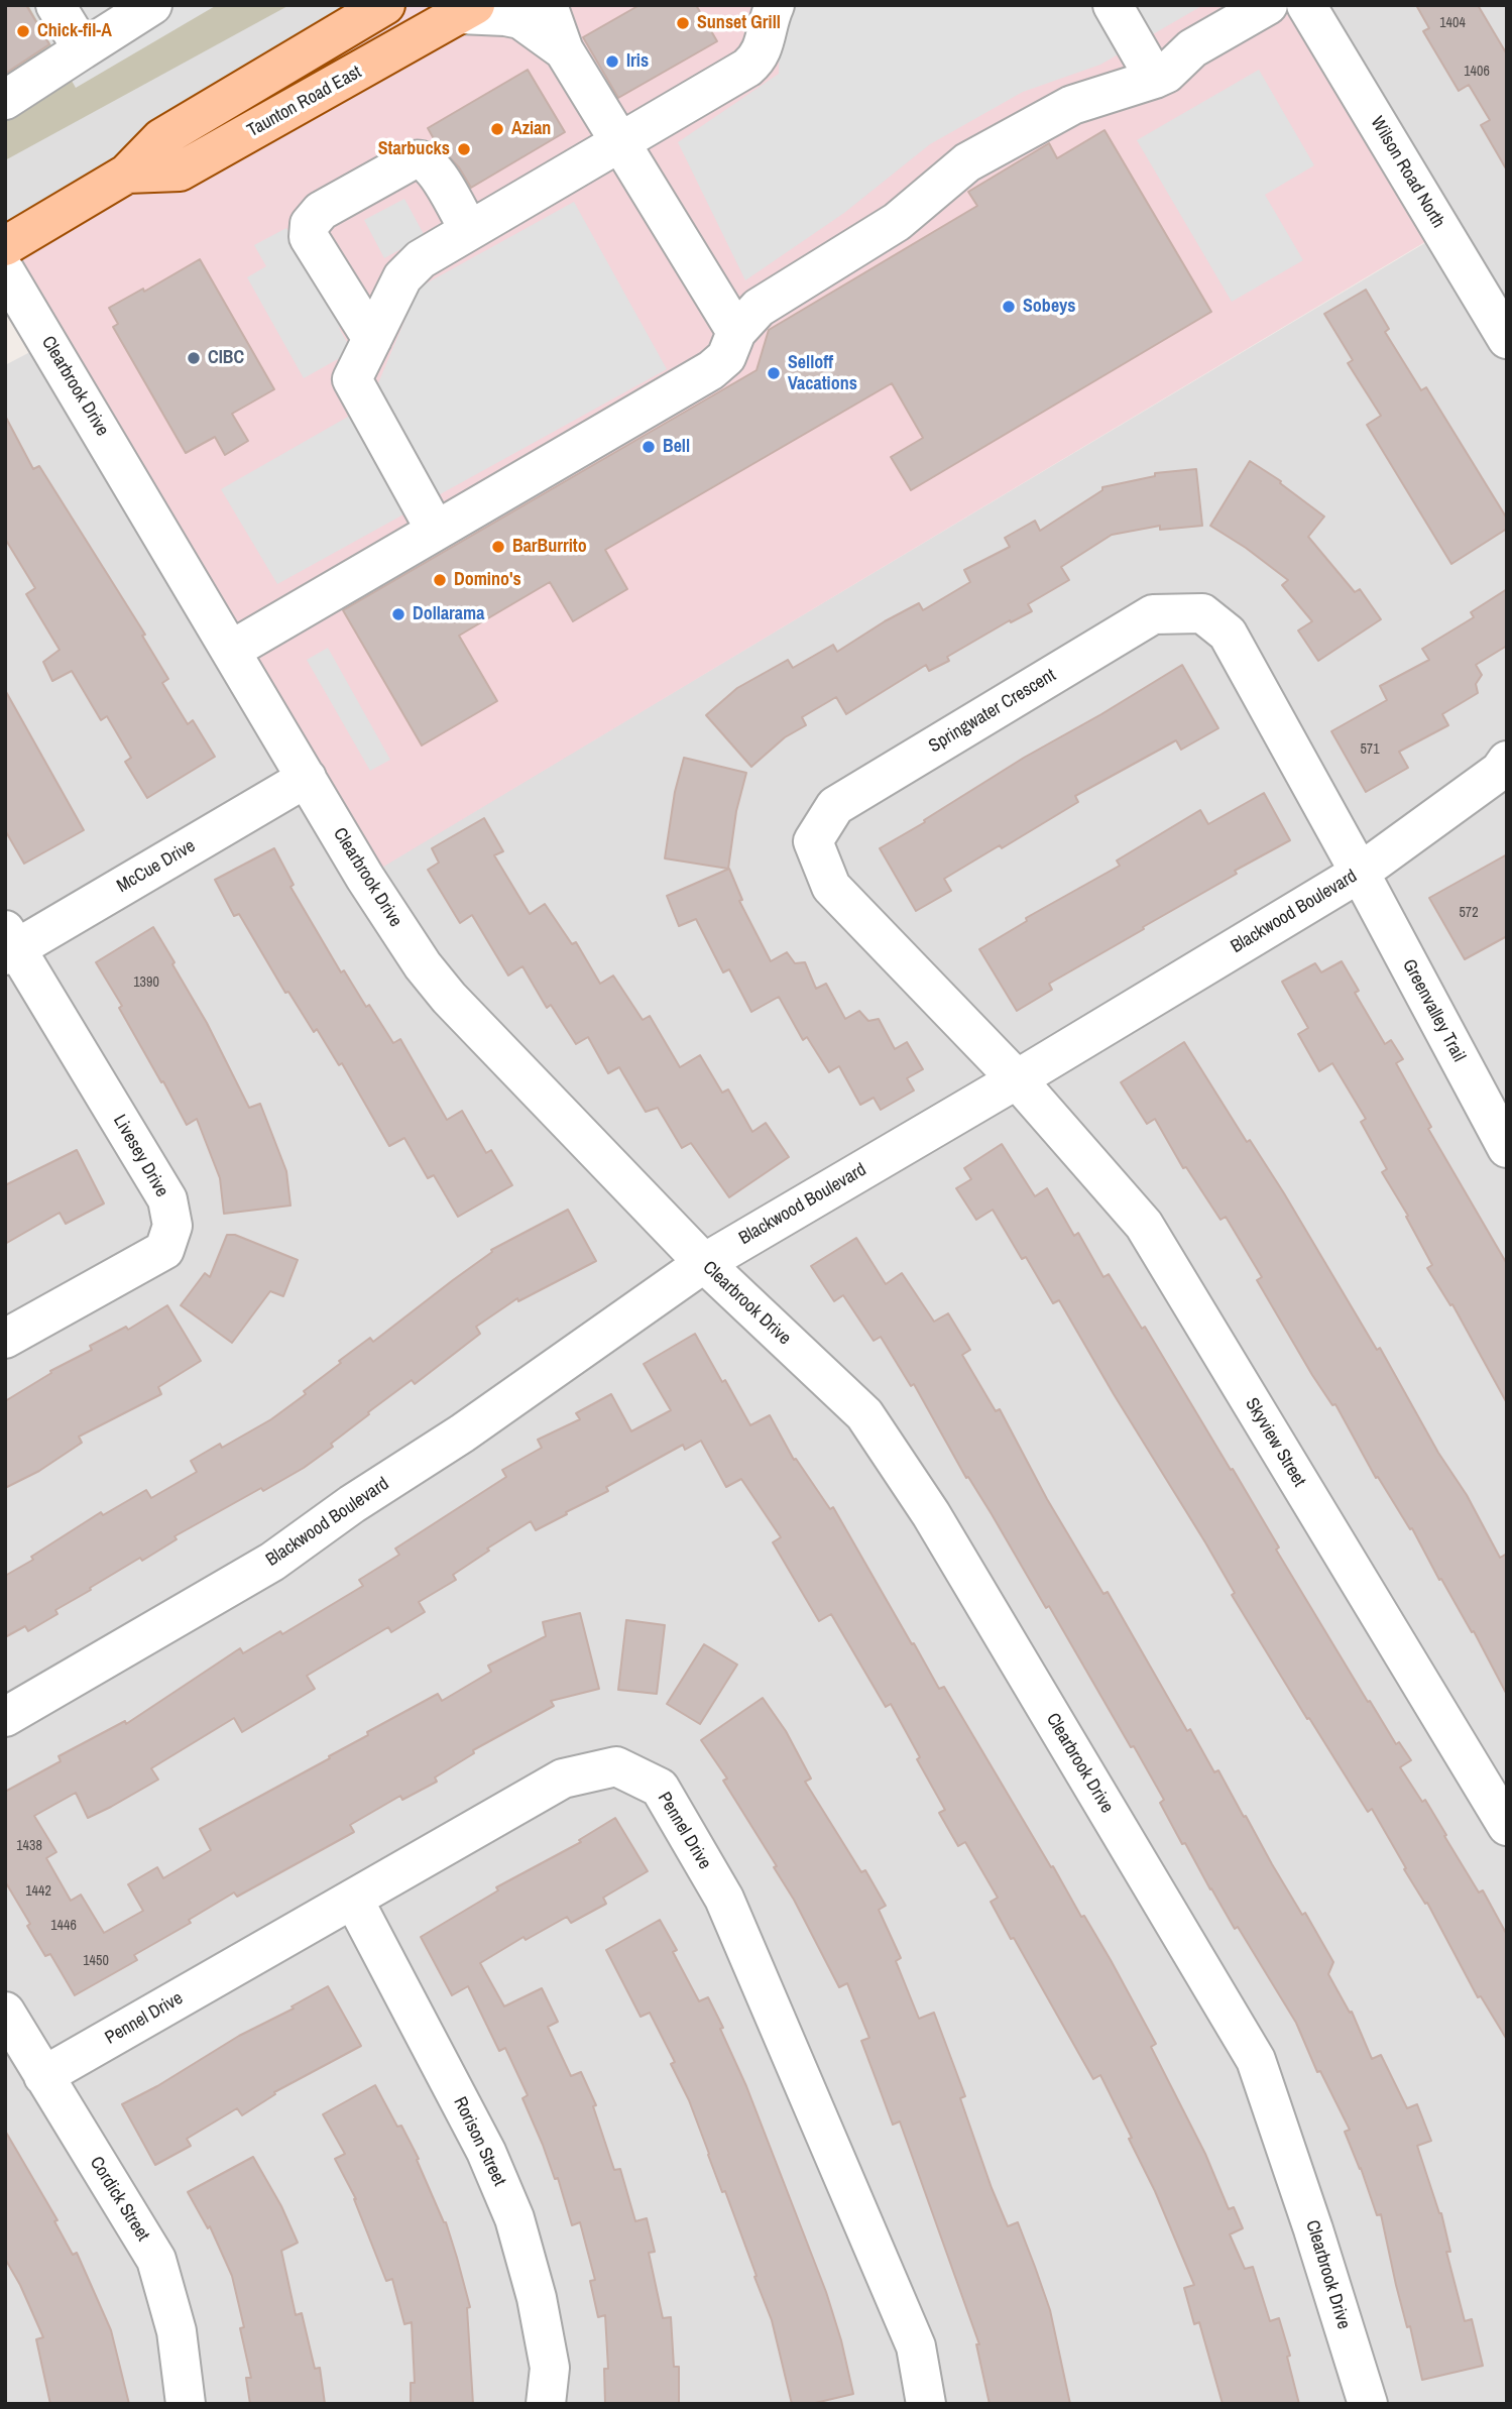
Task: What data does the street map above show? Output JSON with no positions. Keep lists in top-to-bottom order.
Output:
{
  "streets": {
    "main road": ["Taunton Road East"],
    "street": [
      "Wilson Road North",
      "Clearbrook Drive",
      "Springwater Crescent",
      "McCue Drive",
      "Blackwood Boulevard",
      "Greenvalley Trail",
      "Livesey Drive",
      "Skyview Street",
      "Pennel Drive",
      "Rorison Street",
      "Cordick Street"
    ]
  },
  "crossings": [
    ["Clearbrook Drive", "McCue Drive"],
    ["Clearbrook Drive", "Blackwood Boulevard"],
    ["Springwater Crescent", "Blackwood Boulevard"],
    ["Springwater Crescent", "Greenvalley Trail"],
    ["Springwater Crescent", "Skyview Street"],
    ["McCue Drive", "Livesey Drive"],
    ["Blackwood Boulevard", "Greenvalley Trail"],
    ["Blackwood Boulevard", "Skyview Street"],
    ["Pennel Drive", "Rorison Street"],
    ["Pennel Drive", "Cordick Street"]
  ],
  "places": [
    "Sunset Grill",
    "Chick-fil-A",
    "Iris",
    "Azian",
    "Starbucks",
    "Sobeys",
    "CIBC",
    "Selloff Vacations",
    "Bell",
    "BarBurrito",
    "Domino's",
    "Dollarama"
  ],
  "house_numbers": [
    "1404",
    "1406",
    "571",
    "572",
    "1390",
    "1438",
    "1442",
    "1446",
    "1450"
  ]
}
